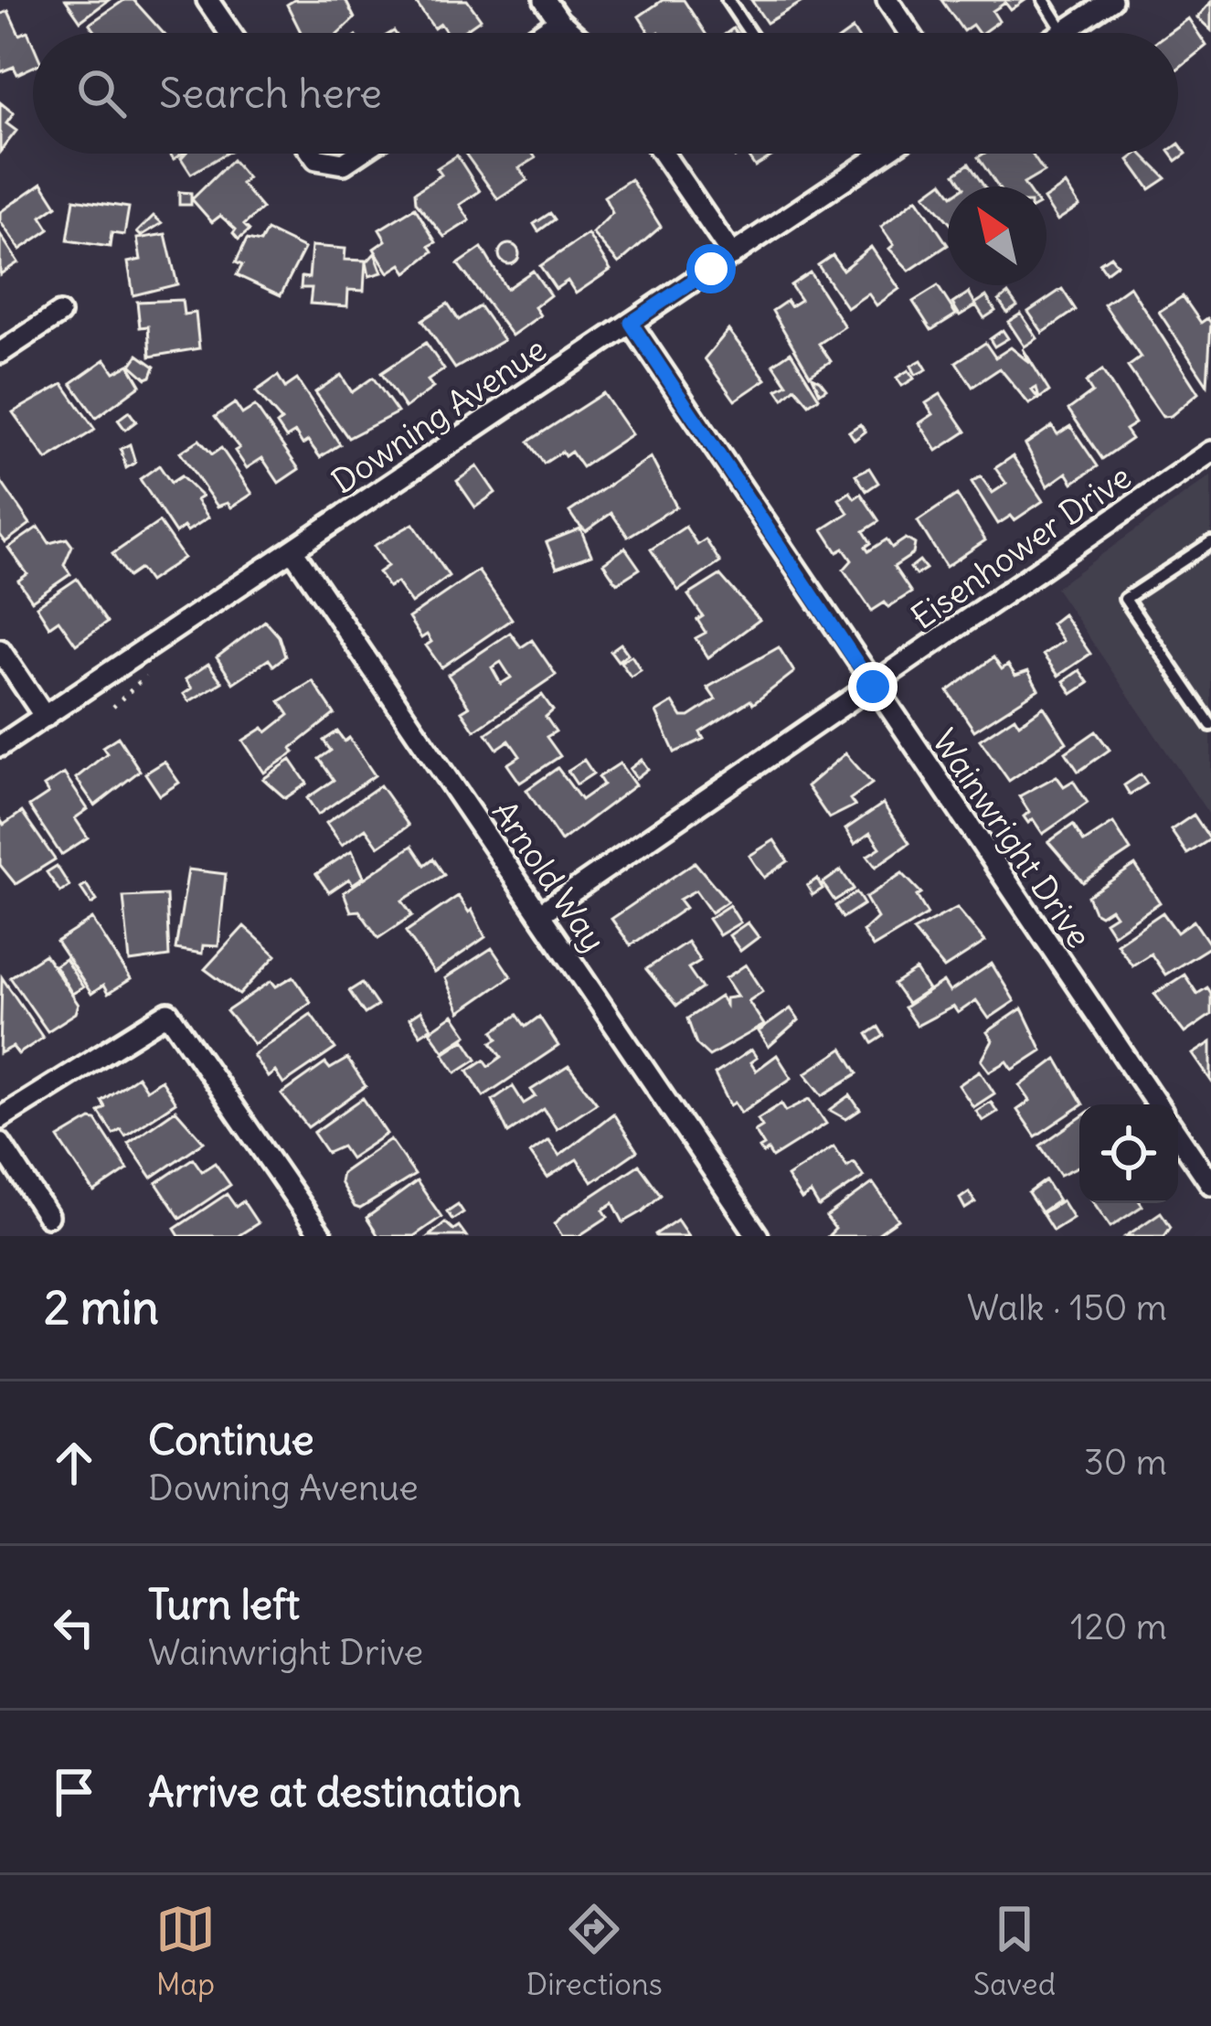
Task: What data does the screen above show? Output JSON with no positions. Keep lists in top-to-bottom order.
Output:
{
  "streets": {
    "street": [
      "Downing Avenue",
      "Eisenhower Drive",
      "Wainwright Drive",
      "Arnold Way"
    ]
  },
  "crossings": [
    ["Downing Avenue", "Wainwright Drive"],
    ["Downing Avenue", "Arnold Way"],
    ["Eisenhower Drive", "Wainwright Drive"],
    ["Eisenhower Drive", "Arnold Way"]
  ],
  "north": "top left",
  "page": {
    "search": "Search here",
    "heading": ["2 min", "Walk · 150 m"],
    "list": [
      ["Continue", "Downing Avenue", "30 m"],
      ["Turn left", "Wainwright Drive", "120 m"],
      "Arrive at destination"
    ],
    "nav": ["Map", "Directions", "Saved"]
  }
}
